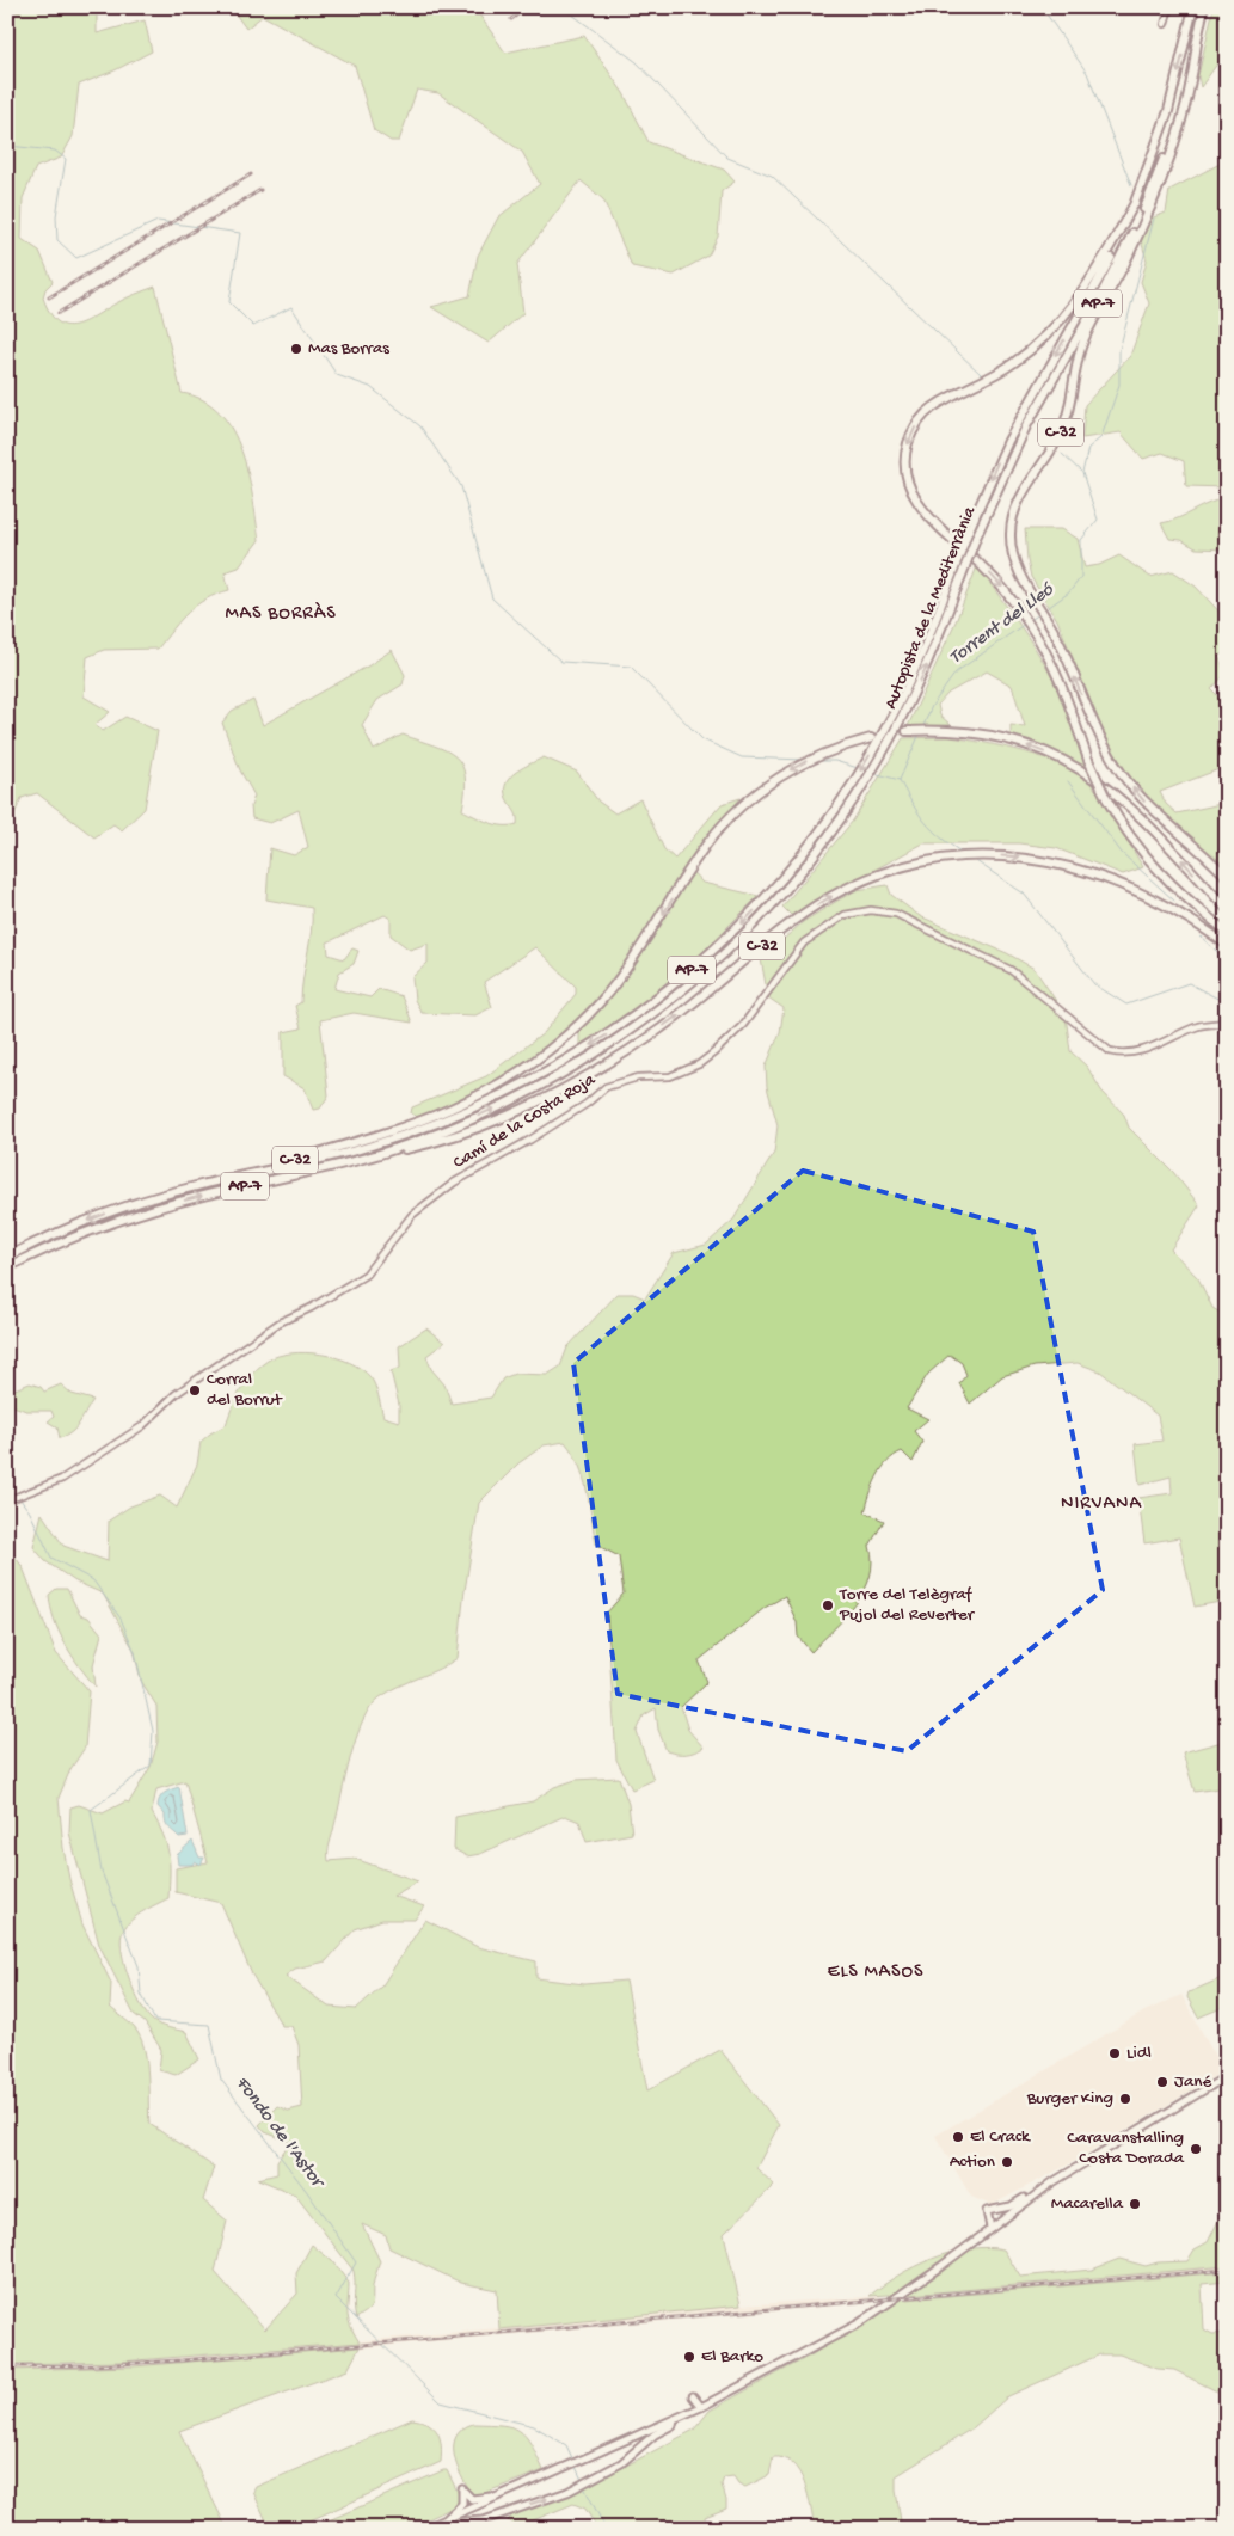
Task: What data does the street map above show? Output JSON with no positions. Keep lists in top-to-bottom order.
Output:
{
  "streets": {
    "highway": ["AP-7", "C-32", "Autopista de la Mediterrània"],
    "street": ["Camí de la Costa Roja"]
  },
  "crossings": [
    ["C-32", "Autopista de la Mediterrània"]
  ],
  "districts": ["MAS BORRÀS", "NIRVANA", "ELS MASOS"],
  "water": ["Torrent del Lleó", "Fondo de l'Astor"],
  "places": [
    "Mas Borras",
    "Corral del Borrut",
    "Torre del Telègraf Pujol del Reverter",
    "Lidl",
    "Jané",
    "Burger King",
    "El Crack",
    "Caravanstalling Costa Dorada",
    "Action",
    "Macarella",
    "El Barko"
  ]
}
